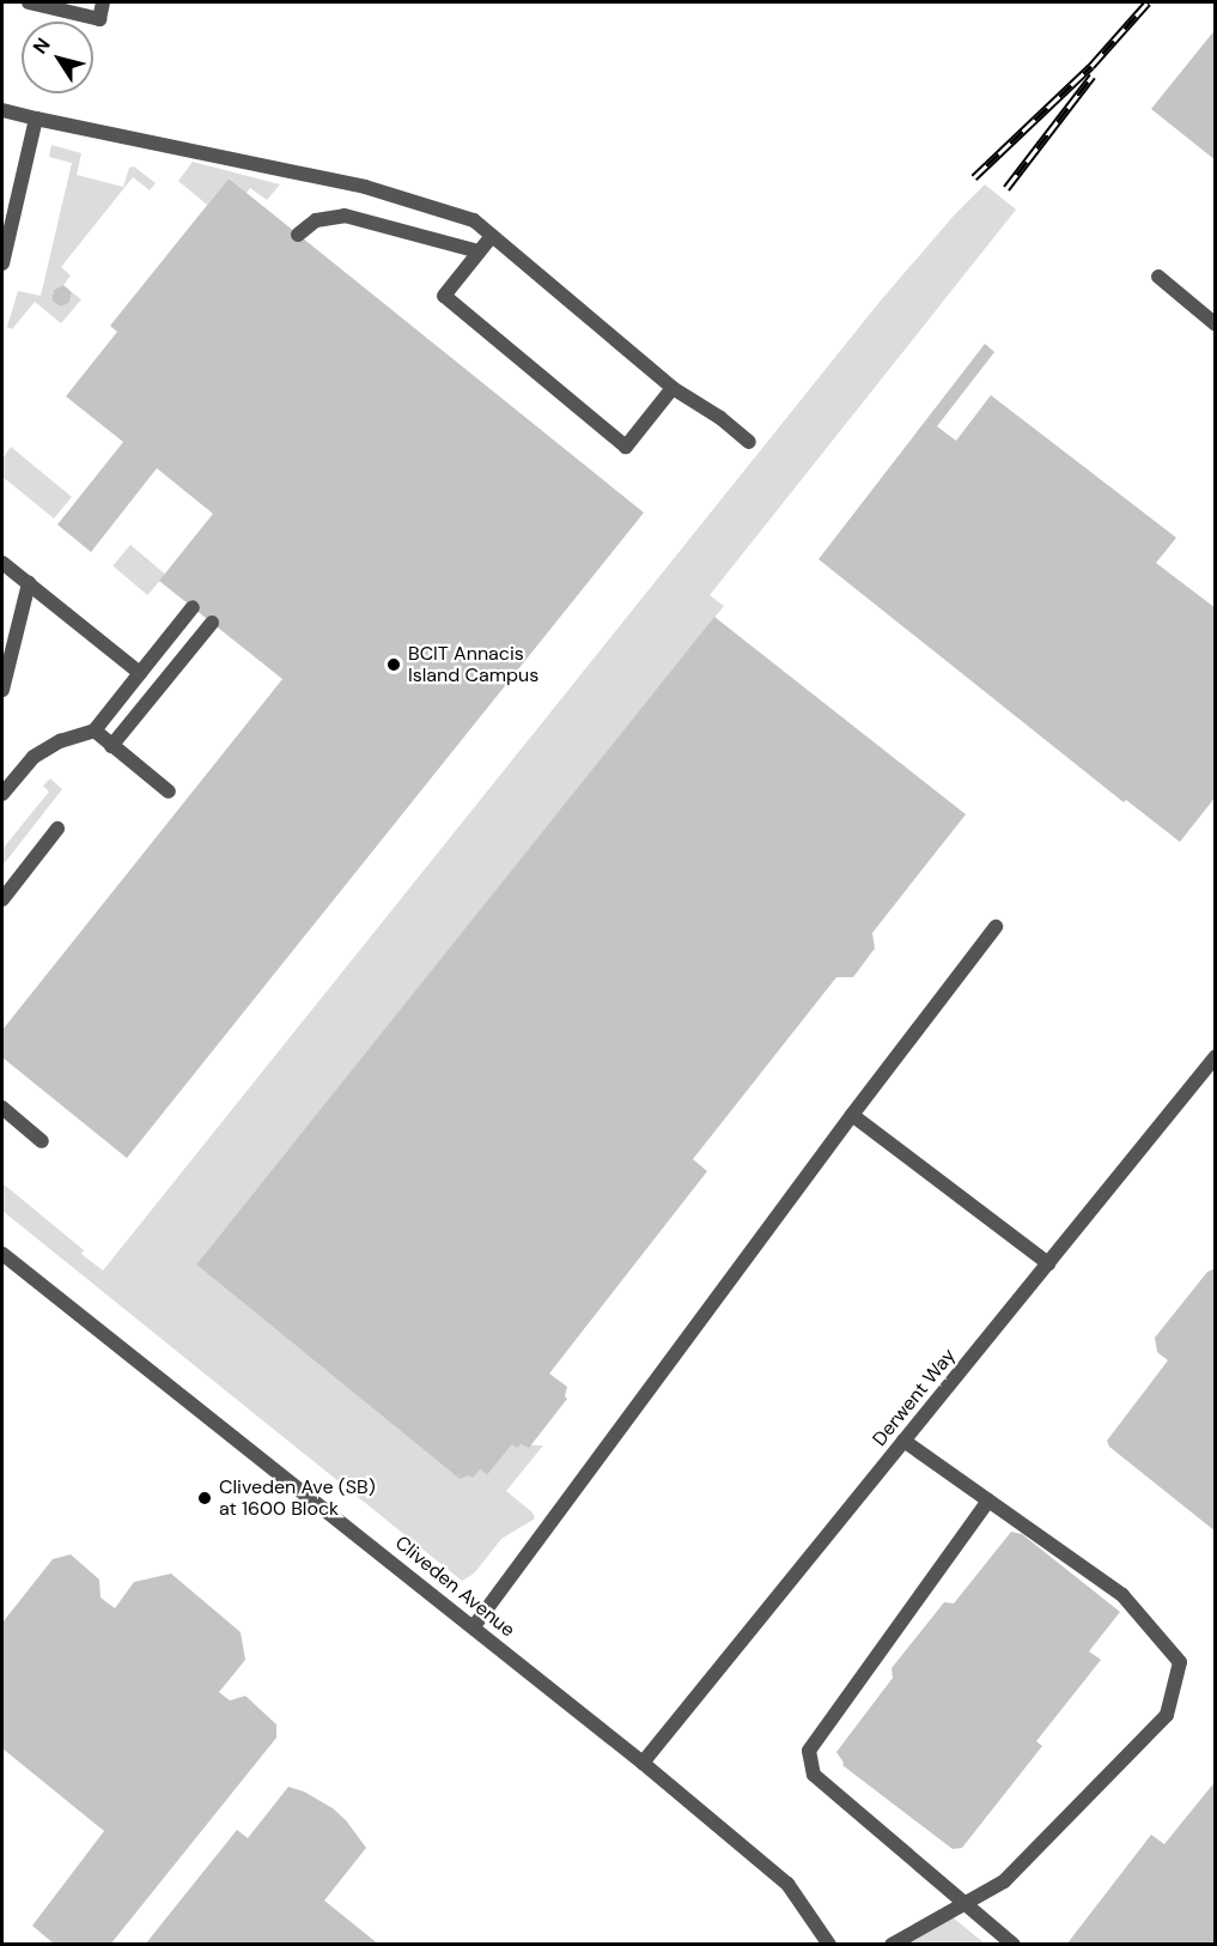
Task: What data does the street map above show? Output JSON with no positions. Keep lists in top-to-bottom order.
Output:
{
  "streets": {
    "street": ["Derwent Way", "Cliveden Avenue"]
  },
  "crossings": [
    ["Derwent Way", "Cliveden Avenue"]
  ],
  "places": ["BCIT Annacis Island Campus", "Cliveden Ave (SB) at 1600 Block"],
  "north": "top left"
}
